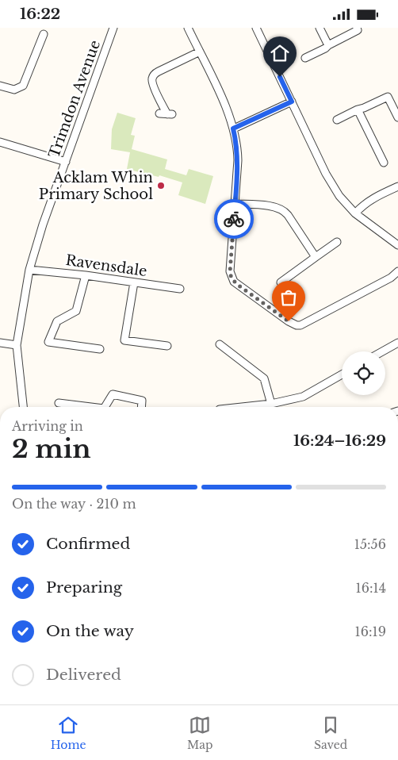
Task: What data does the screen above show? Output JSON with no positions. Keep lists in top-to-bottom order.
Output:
{
  "streets": {
    "street": ["Trimdon Avenue", "Ravensdale"]
  },
  "crossings": [
    ["Trimdon Avenue", "Ravensdale"]
  ],
  "places": ["Acklam Whin Primary School"],
  "page": {
    "status": "16:22",
    "heading": ["2 min", "Arriving in", "16:24–16:29"],
    "bar": "On the way · 210 m",
    "list": [
      ["Confirmed", "15:56"],
      ["Preparing", "16:14"],
      ["On the way", "16:19"],
      "Delivered"
    ],
    "tabs": ["Home", "Map", "Saved"]
  }
}
